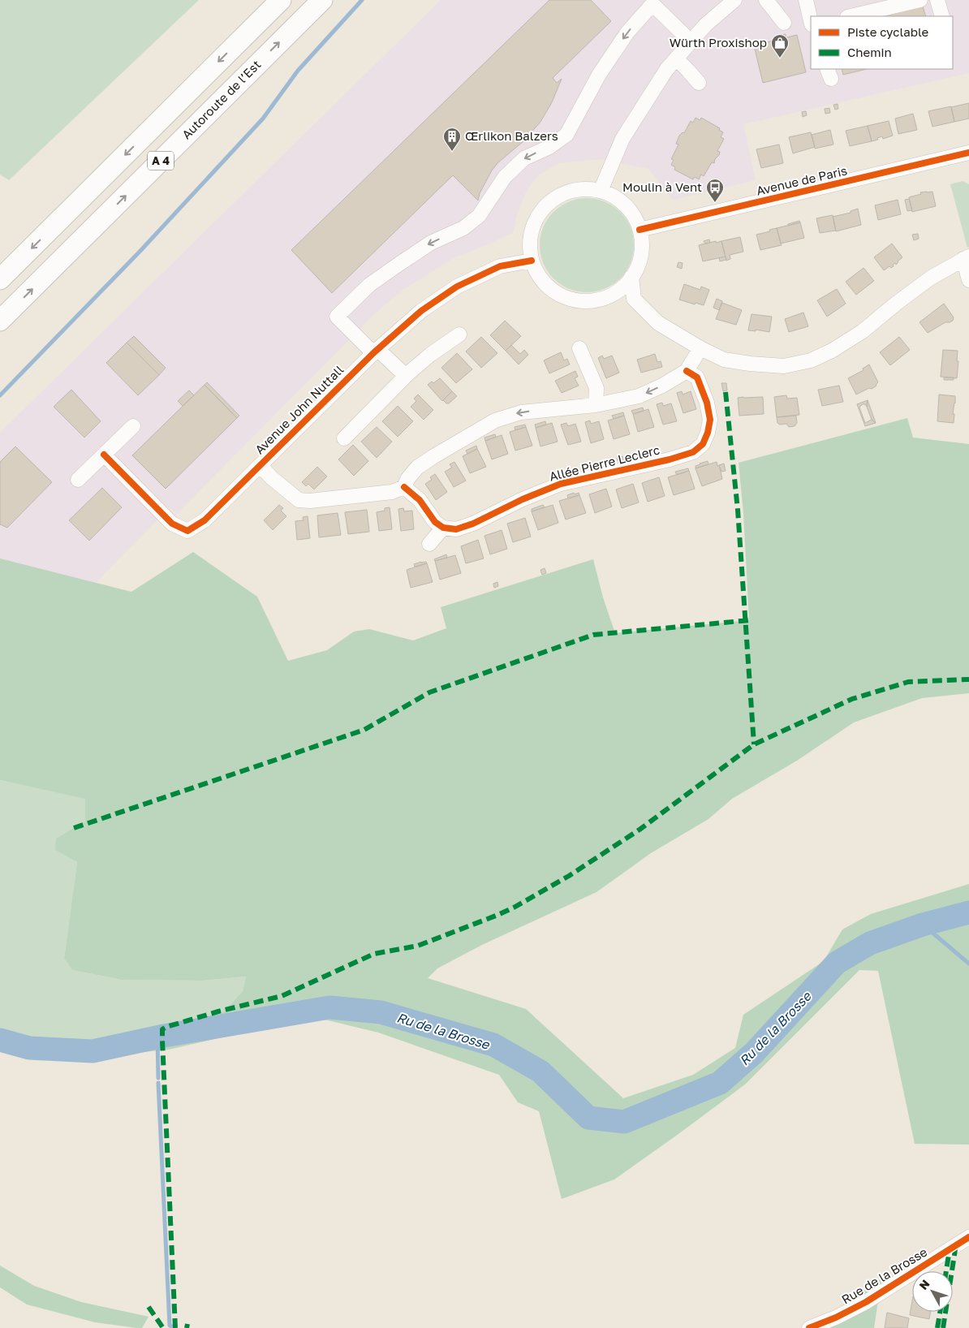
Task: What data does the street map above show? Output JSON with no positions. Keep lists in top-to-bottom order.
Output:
{
  "streets": {
    "highway": ["Autoroute de l’Est", "A 4"],
    "street": [
      "Avenue de Paris",
      "Avenue John Nuttall",
      "Allée Pierre Leclerc",
      "Rue de la Brosse"
    ]
  },
  "crossings": [
    ["Avenue de Paris", "Avenue John Nuttall"]
  ],
  "water": ["Ru de la Brosse"],
  "places": {
    "shop": ["Würth Proxishop"],
    "building": ["Œrlikon Balzers"],
    "bus stop": ["Moulin à Vent"]
  },
  "legend": ["Piste cyclable", "Chemin"],
  "north": "top left"
}
